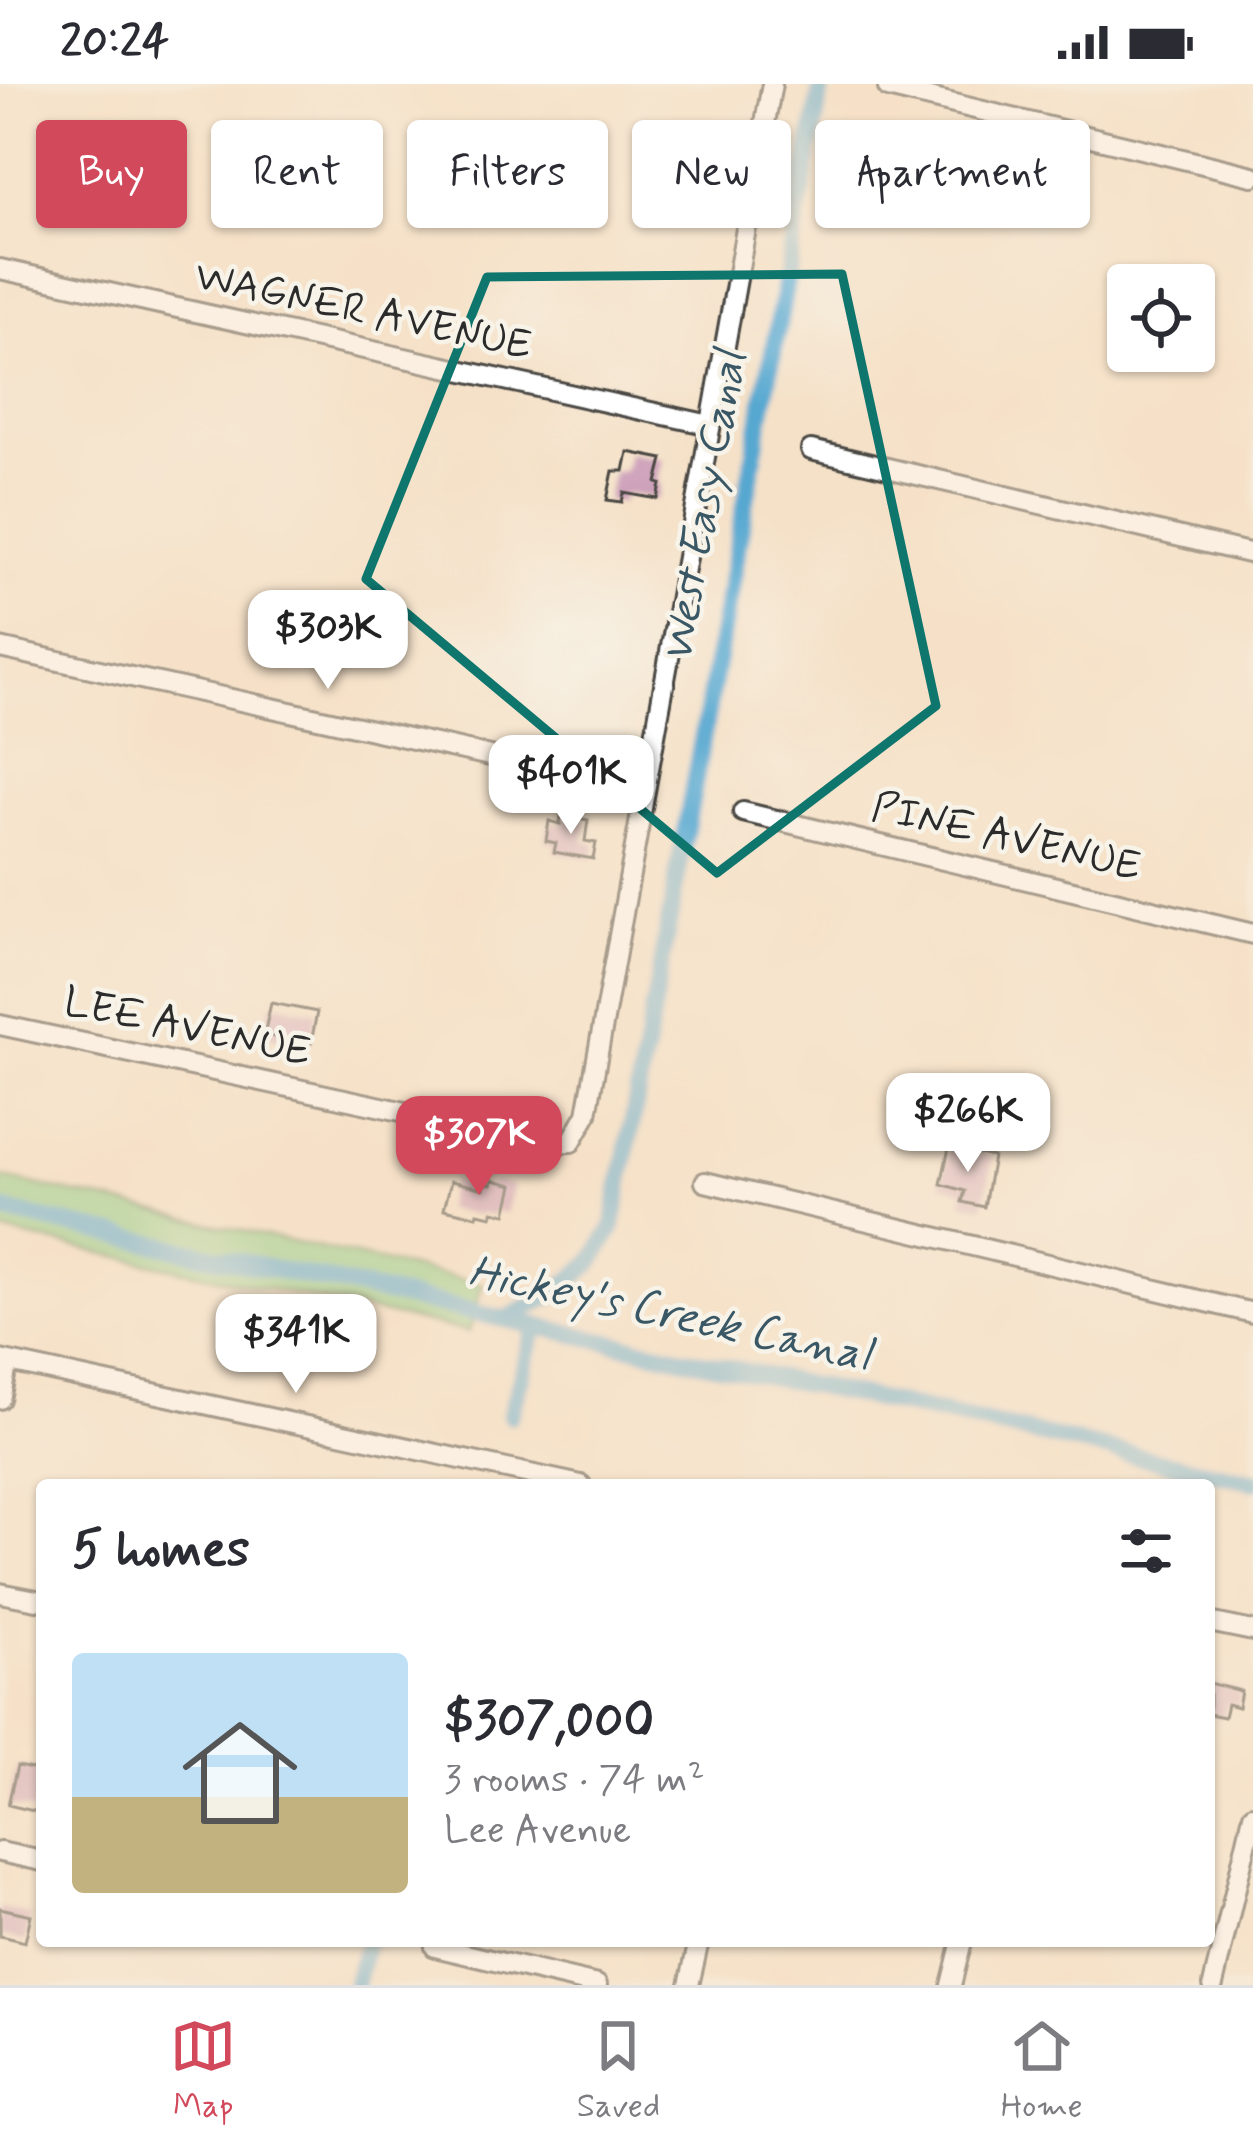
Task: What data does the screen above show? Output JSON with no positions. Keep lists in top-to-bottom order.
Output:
{
  "streets": {
    "street": ["WAGNER AVENUE", "PINE AVENUE", "LEE AVENUE"]
  },
  "water": ["West Easy Canal", "Hickey's Creek Canal"],
  "page": {
    "status": "20:24",
    "chip": [
      "Buy",
      "Rent",
      "Filters",
      "New",
      "Apartment"
    ],
    "price": [
      "$303K",
      "$401K",
      "$266K",
      "$307K",
      "$341K"
    ],
    "heading": "5 homes",
    "list": [
      {
        "name": "$307,000",
        "note": "3 rooms · 74 m² · Lee Avenue"
      }
    ],
    "tabs": ["Map", "Saved", "Home"]
  }
}
